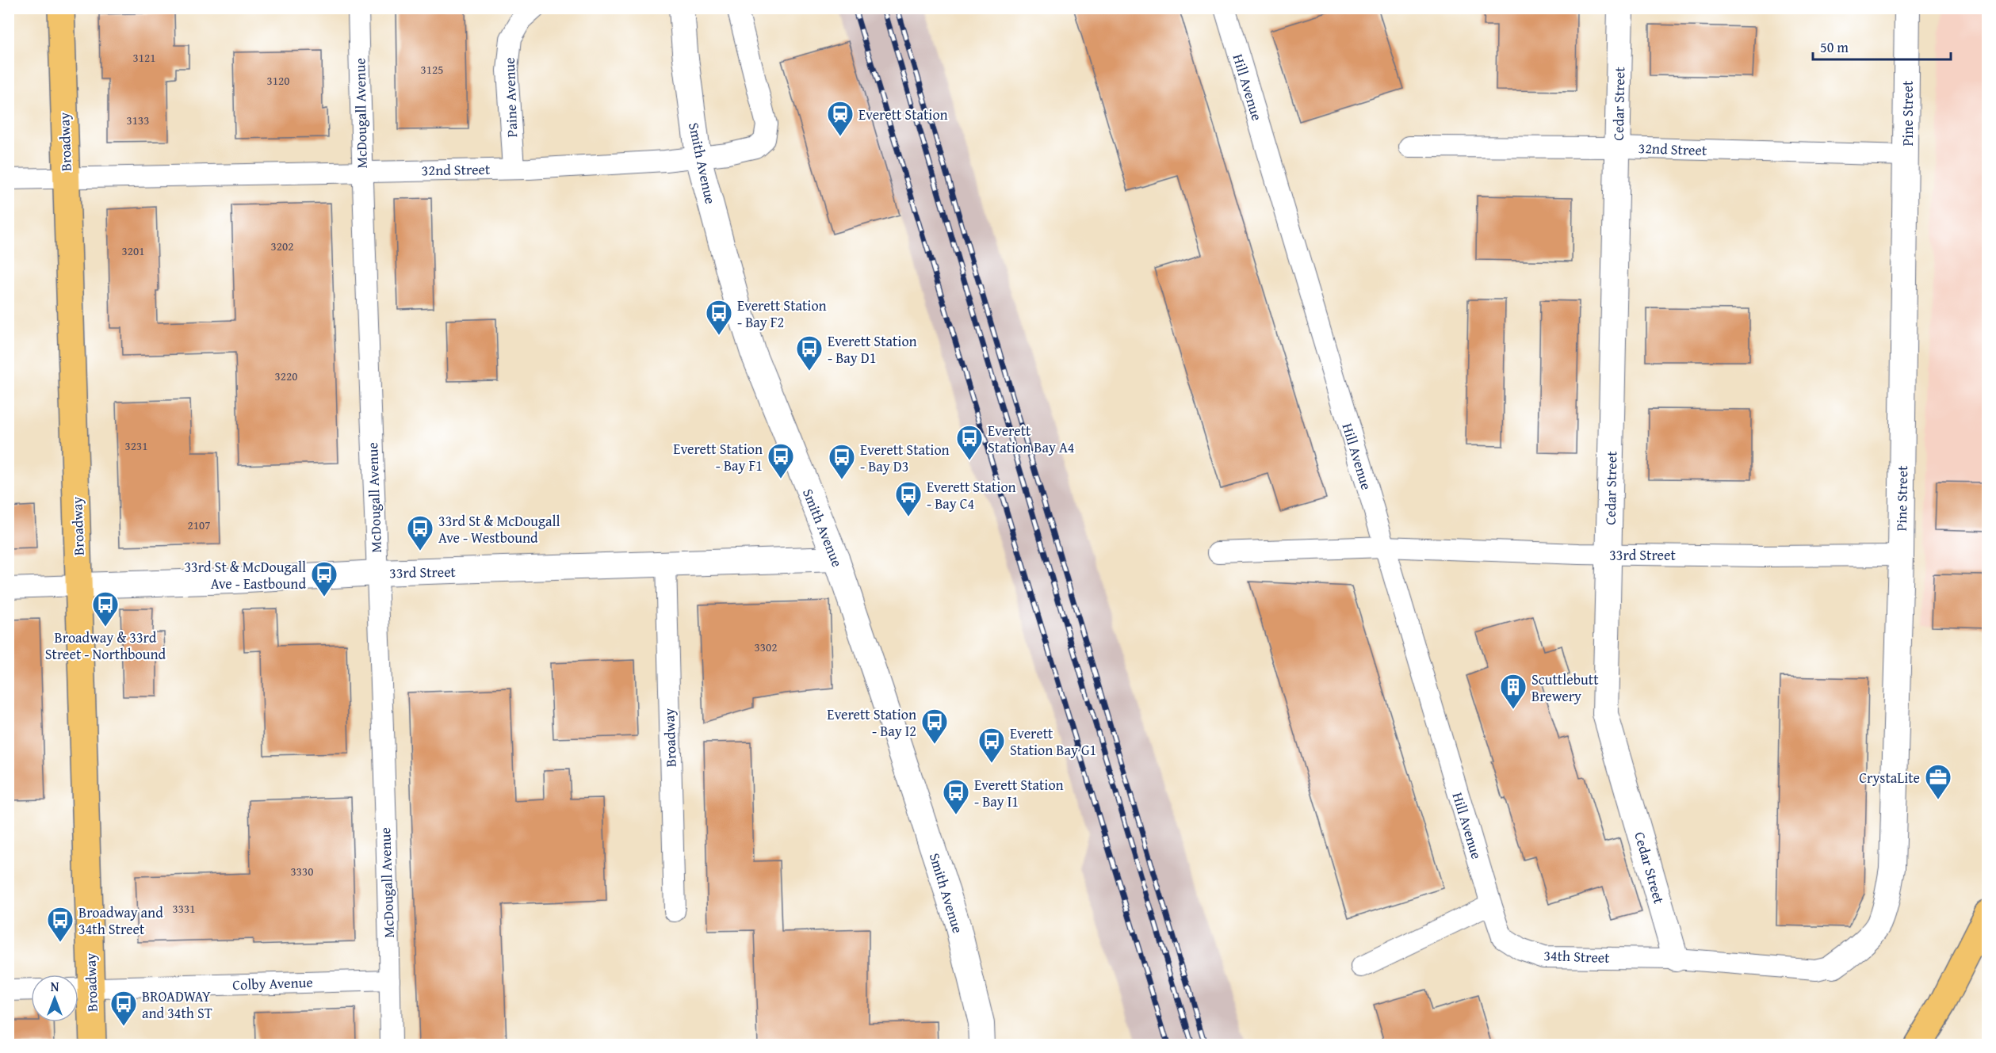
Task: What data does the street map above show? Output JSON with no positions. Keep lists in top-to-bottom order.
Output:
{
  "streets": {
    "main road": ["Broadway"],
    "street": [
      "Hill Avenue",
      "Paine Avenue",
      "Cedar Street",
      "McDougall Avenue",
      "Pine Street",
      "32nd Street",
      "Smith Avenue",
      "33rd Street",
      "34th Street",
      "Colby Avenue"
    ]
  },
  "crossings": [
    ["Hill Avenue", "33rd Street"],
    ["Hill Avenue", "34th Street"],
    ["Paine Avenue", "32nd Street"],
    ["Cedar Street", "32nd Street"],
    ["Cedar Street", "33rd Street"],
    ["Cedar Street", "34th Street"],
    ["McDougall Avenue", "32nd Street"],
    ["McDougall Avenue", "33rd Street"],
    ["McDougall Avenue", "Colby Avenue"],
    ["Pine Street", "32nd Street"],
    ["Pine Street", "33rd Street"],
    ["Pine Street", "34th Street"],
    ["Broadway", "32nd Street"],
    ["Broadway", "33rd Street"],
    ["Broadway", "Colby Avenue"],
    ["32nd Street", "Smith Avenue"],
    ["Smith Avenue", "33rd Street"]
  ],
  "places": {
    "station": ["Everett Station"],
    "bus stop": [
      "Everett Station - Bay F2",
      "Everett Station - Bay D1",
      "Everett Station Bay A4",
      "Everett Station - Bay F1",
      "Everett Station - Bay D3",
      "Everett Station - Bay C4",
      "33rd St & McDougall Ave - Westbound",
      "33rd St & McDougall Ave - Eastbound",
      "Broadway & 33rd Street - Northbound",
      "Everett Station - Bay I2",
      "Everett Station Bay G1",
      "Everett Station - Bay I1",
      "Broadway and 34th Street",
      "BROADWAY and 34th ST"
    ],
    "building": ["Scuttlebutt Brewery"],
    "office": ["CrystaLite"]
  },
  "house_numbers": [
    "3121",
    "3125",
    "3120",
    "3133",
    "3202",
    "3201",
    "3220",
    "3231",
    "2107",
    "3302",
    "3330",
    "3331"
  ],
  "scale_bar": "50 m",
  "north": "top"
}
